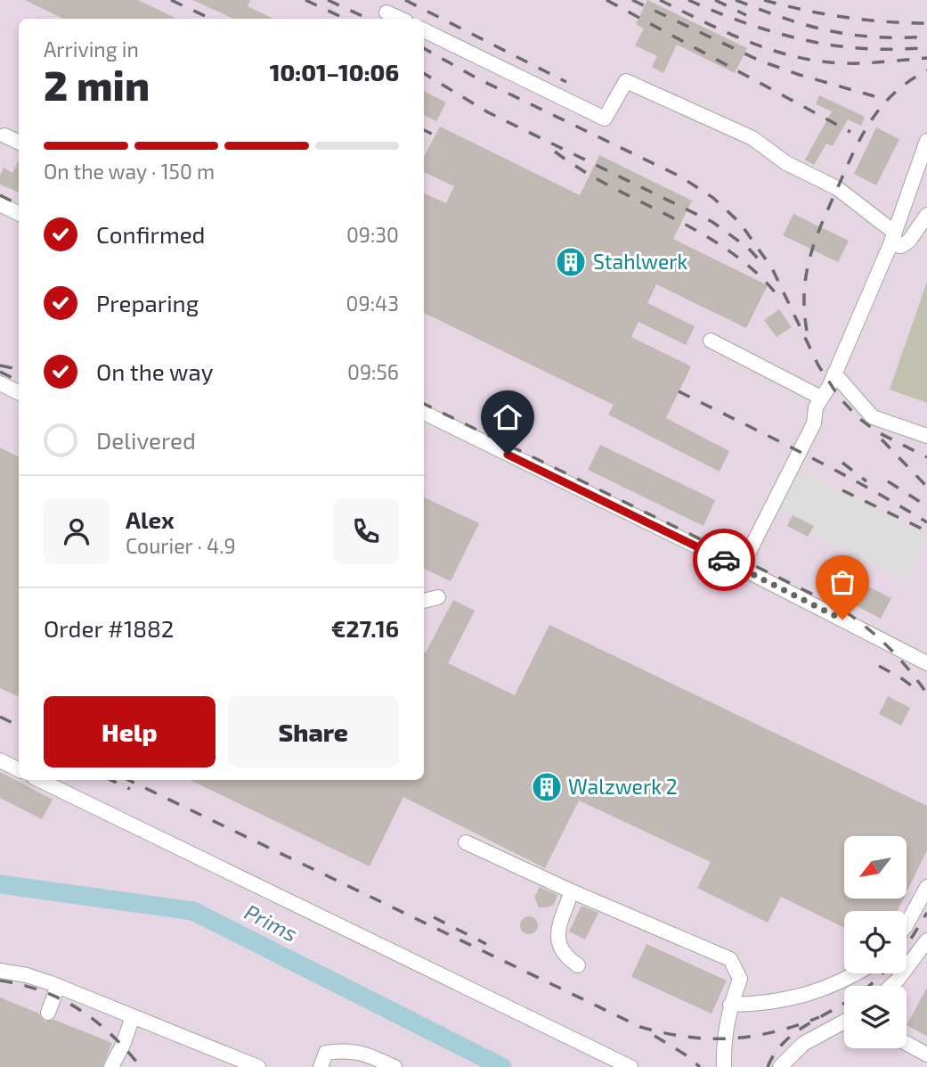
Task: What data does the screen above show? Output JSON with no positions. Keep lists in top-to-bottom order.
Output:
{
  "water": ["Prims"],
  "places": {
    "building": ["Stahlwerk", "Walzwerk 2"]
  },
  "north": "bottom left",
  "page": {
    "heading": ["2 min", "Arriving in", "10:01–10:06"],
    "panel": [
      "Alex",
      "Courier · 4.9",
      "Order #1882",
      "€27.16"
    ],
    "bar": "On the way · 150 m",
    "list": [
      ["Confirmed", "09:30"],
      ["Preparing", "09:43"],
      ["On the way", "09:56"],
      "Delivered"
    ],
    "buttons": ["Help", "Share"]
  }
}
